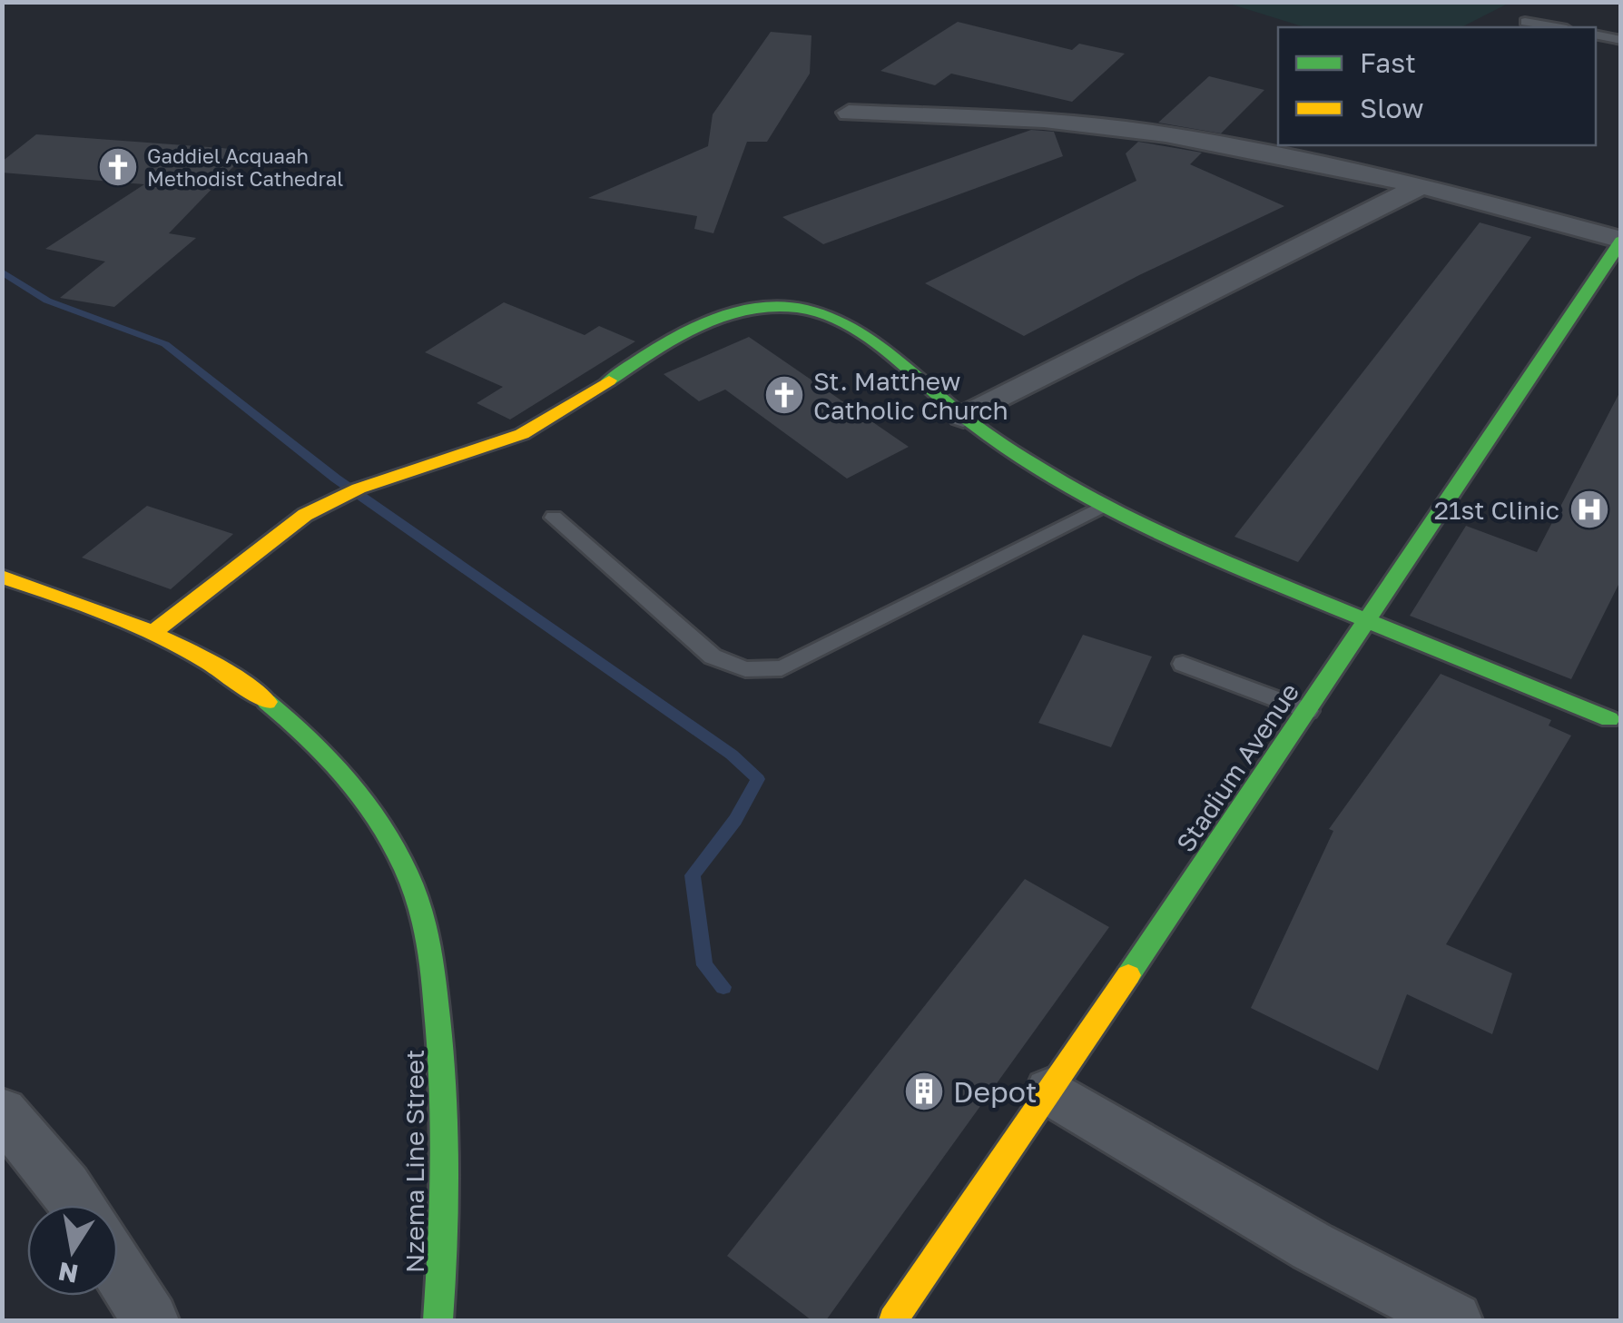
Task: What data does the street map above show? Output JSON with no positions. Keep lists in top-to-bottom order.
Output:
{
  "streets": {
    "street": ["Stadium Avenue", "Nzema Line Street"]
  },
  "places": {
    "church": ["Gaddiel Acquaah Methodist Cathedral", "St. Matthew Catholic Church"],
    "hospital": ["21st Clinic"],
    "building": ["Depot"]
  },
  "legend": ["Fast", "Slow"],
  "north": "bottom"
}
